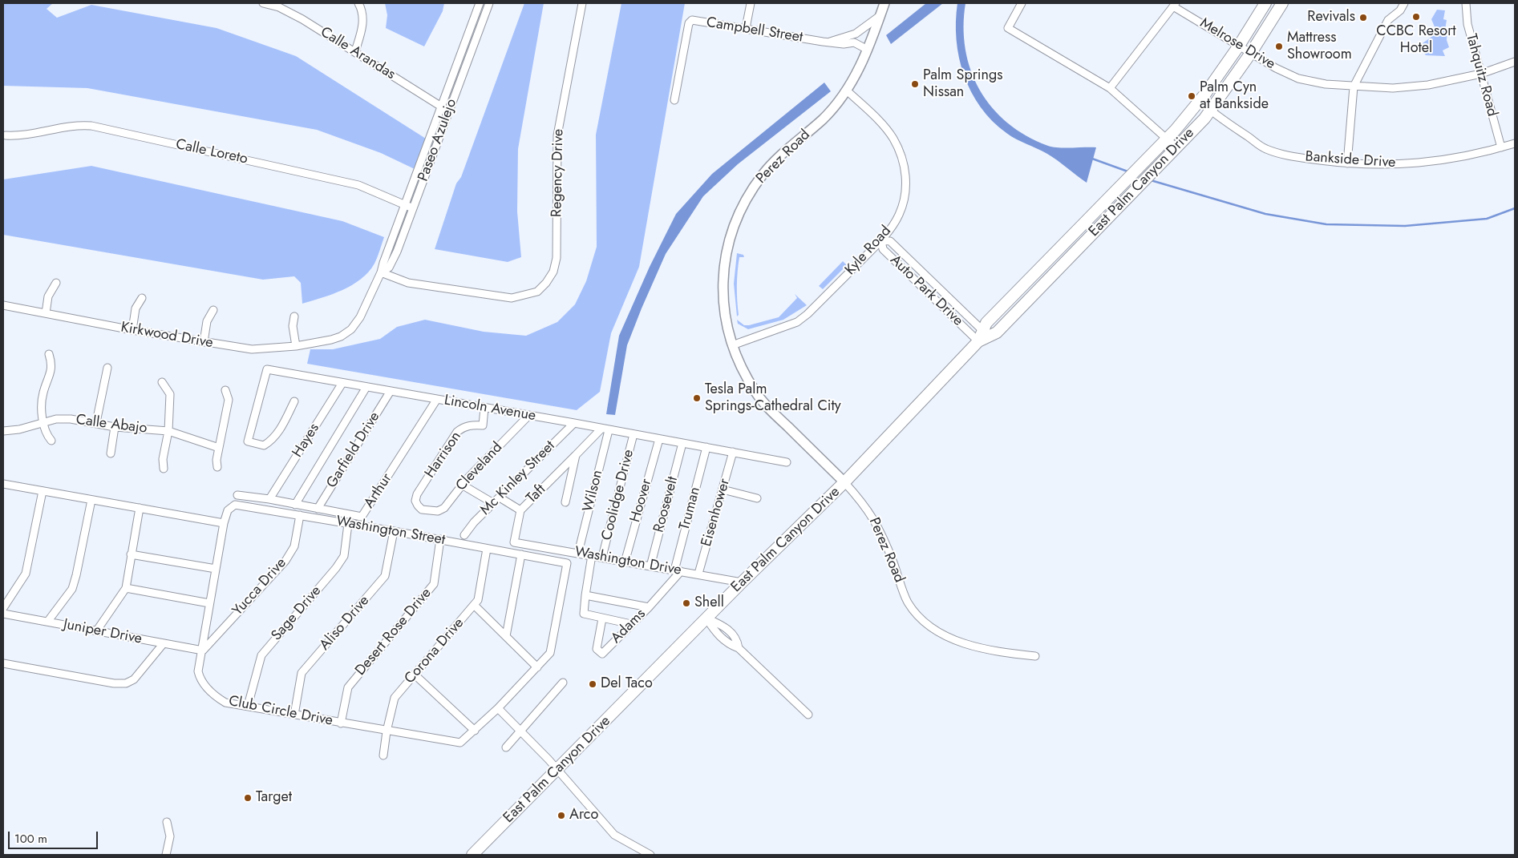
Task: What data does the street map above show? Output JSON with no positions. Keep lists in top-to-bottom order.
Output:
{
  "streets": {
    "main road": ["Perez Road", "East Palm Canyon Drive"],
    "street": [
      "Campbell Street",
      "Melrose Drive",
      "Calle Arandas",
      "Tahquitz Road",
      "Paseo Azulejo",
      "Calle Loreto",
      "Bankside Drive",
      "Regency Drive",
      "Kyle Road",
      "Auto Park Drive",
      "Kirkwood Drive",
      "Lincoln Avenue",
      "Calle Abajo",
      "Hayes",
      "Garfield Drive",
      "Harrison",
      "Cleveland",
      "Mc Kinley Street",
      "Arthur",
      "Wilson",
      "Taft",
      "Coolidge Drive",
      "Hoover",
      "Roosevelt",
      "Truman",
      "Eisenhower",
      "Washington Street",
      "Washington Drive",
      "Yucca Drive",
      "Sage Drive",
      "Aliso Drive",
      "Adams",
      "Juniper Drive",
      "Desert Rose Drive",
      "Corona Drive",
      "Club Circle Drive"
    ]
  },
  "crossings": [
    ["Campbell Street", "Perez Road"],
    ["Melrose Drive", "Tahquitz Road"],
    ["Melrose Drive", "East Palm Canyon Drive"],
    ["Calle Arandas", "Paseo Azulejo"],
    ["Tahquitz Road", "Bankside Drive"],
    ["Paseo Azulejo", "Calle Loreto"],
    ["Paseo Azulejo", "Regency Drive"],
    ["Paseo Azulejo", "Kirkwood Drive"],
    ["Perez Road", "East Palm Canyon Drive"],
    ["Perez Road", "Kyle Road"],
    ["Bankside Drive", "East Palm Canyon Drive"],
    ["East Palm Canyon Drive", "Auto Park Drive"],
    ["East Palm Canyon Drive", "Washington Drive"],
    ["Kyle Road", "Auto Park Drive"],
    ["Lincoln Avenue", "Hayes"],
    ["Lincoln Avenue", "Garfield Drive"],
    ["Lincoln Avenue", "Harrison"],
    ["Lincoln Avenue", "Cleveland"],
    ["Lincoln Avenue", "Mc Kinley Street"],
    ["Lincoln Avenue", "Arthur"],
    ["Lincoln Avenue", "Wilson"],
    ["Lincoln Avenue", "Taft"],
    ["Lincoln Avenue", "Coolidge Drive"],
    ["Lincoln Avenue", "Hoover"],
    ["Lincoln Avenue", "Roosevelt"],
    ["Lincoln Avenue", "Truman"],
    ["Lincoln Avenue", "Eisenhower"],
    ["Hayes", "Arthur"],
    ["Garfield Drive", "Arthur"],
    ["Harrison", "Cleveland"],
    ["Wilson", "Taft"],
    ["Wilson", "Washington Drive"],
    ["Taft", "Washington Drive"],
    ["Coolidge Drive", "Washington Drive"],
    ["Hoover", "Washington Drive"],
    ["Roosevelt", "Washington Drive"],
    ["Truman", "Washington Drive"],
    ["Truman", "Adams"],
    ["Eisenhower", "Washington Drive"],
    ["Washington Street", "Yucca Drive"],
    ["Washington Street", "Sage Drive"],
    ["Washington Street", "Aliso Drive"],
    ["Washington Street", "Desert Rose Drive"],
    ["Washington Street", "Corona Drive"],
    ["Washington Street", "Club Circle Drive"],
    ["Washington Drive", "Adams"],
    ["Yucca Drive", "Juniper Drive"],
    ["Yucca Drive", "Club Circle Drive"],
    ["Sage Drive", "Club Circle Drive"],
    ["Aliso Drive", "Club Circle Drive"],
    ["Juniper Drive", "Club Circle Drive"],
    ["Desert Rose Drive", "Club Circle Drive"],
    ["Corona Drive", "Club Circle Drive"]
  ],
  "places": [
    "CCBC Resort Hotel",
    "Revivals",
    "Mattress Showroom",
    "Palm Springs Nissan",
    "Palm Cyn at Bankside",
    "Tesla Palm Springs-Cathedral City",
    "Shell",
    "Del Taco",
    "Target",
    "Arco"
  ],
  "scale_bar": "100 m"
}
